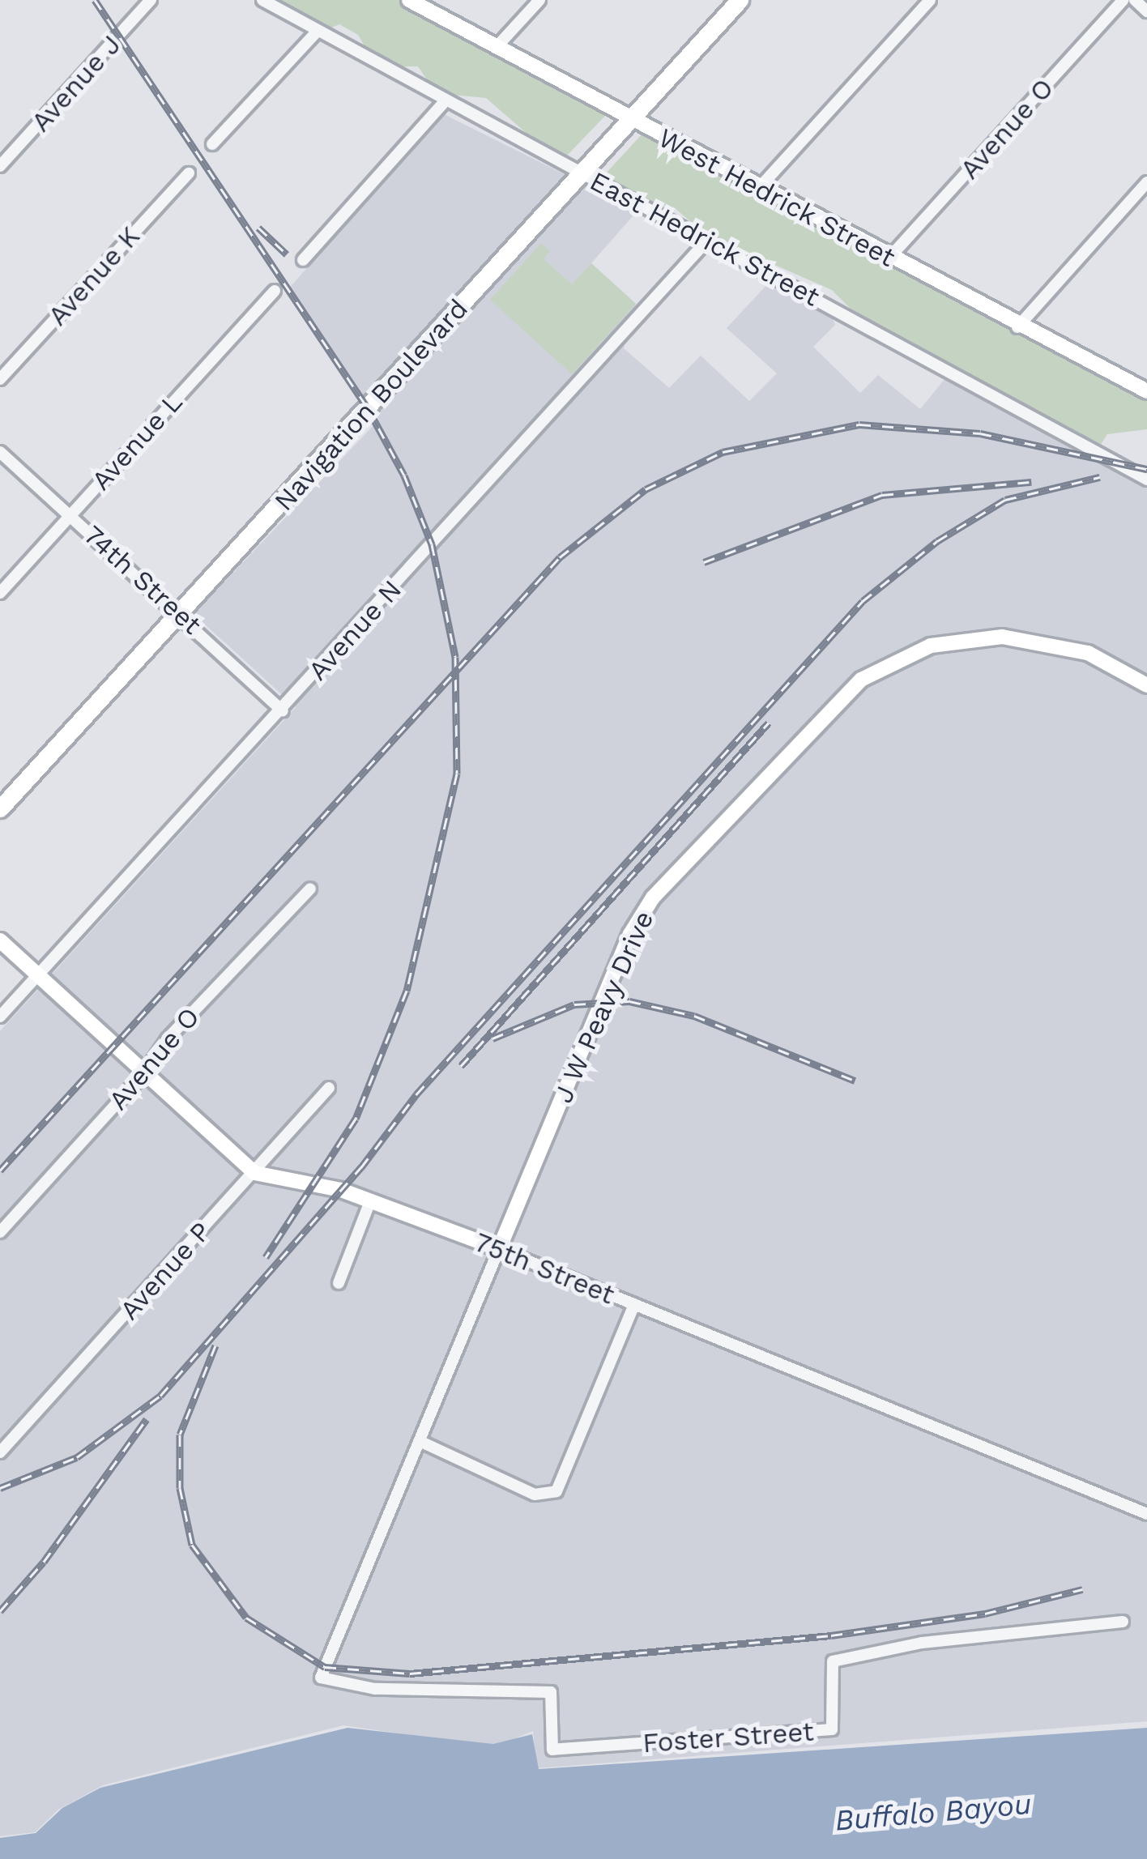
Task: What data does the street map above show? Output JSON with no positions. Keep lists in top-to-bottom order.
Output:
{
  "streets": {
    "main road": ["Navigation Boulevard"],
    "street": [
      "Avenue J",
      "Avenue O",
      "West Hedrick Street",
      "East Hedrick Street",
      "Avenue K",
      "Avenue L",
      "74th Street",
      "Avenue N",
      "J W Peavy Drive",
      "75th Street",
      "Avenue P",
      "Foster Street"
    ]
  },
  "crossings": [
    ["Avenue O", "West Hedrick Street"],
    ["Avenue O", "75th Street"],
    ["West Hedrick Street", "Navigation Boulevard"],
    ["East Hedrick Street", "Navigation Boulevard"],
    ["East Hedrick Street", "Avenue N"],
    ["Navigation Boulevard", "74th Street"],
    ["Avenue L", "74th Street"],
    ["74th Street", "Avenue N"],
    ["Avenue N", "75th Street"],
    ["J W Peavy Drive", "75th Street"],
    ["J W Peavy Drive", "Foster Street"],
    ["75th Street", "Avenue P"]
  ],
  "water": ["Buffalo Bayou"]
}
